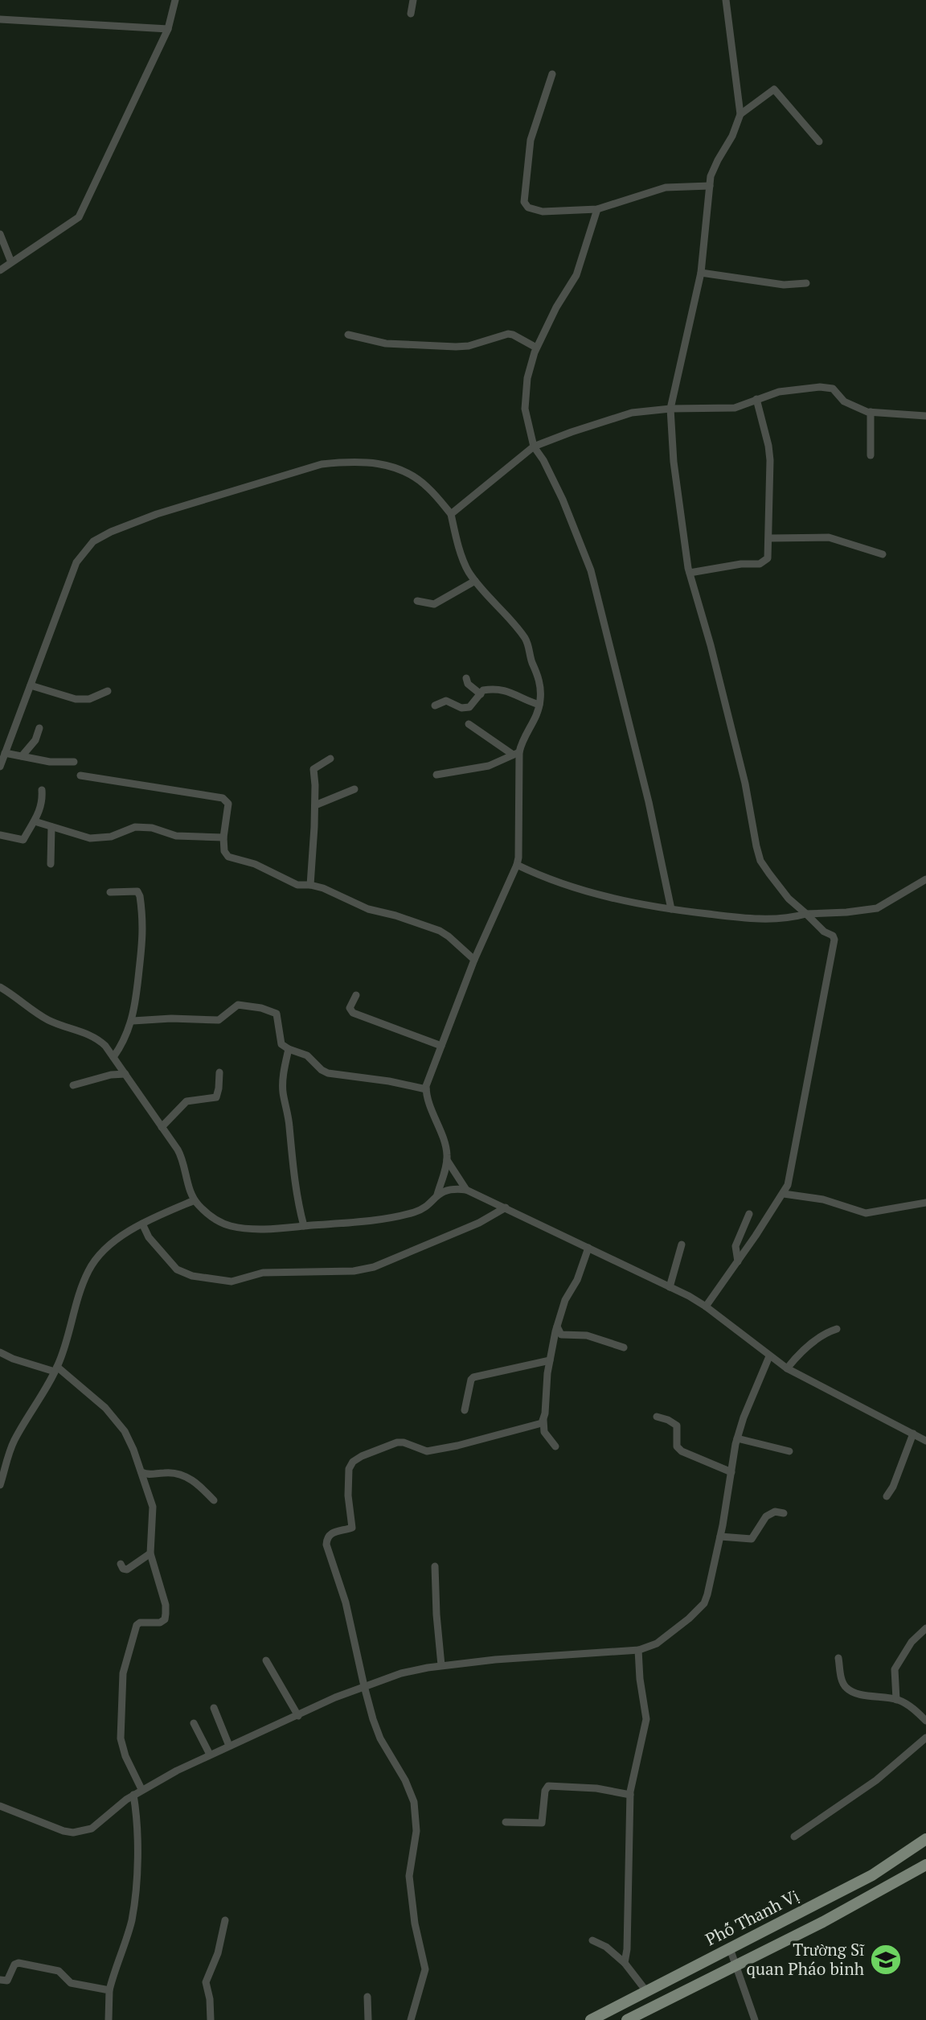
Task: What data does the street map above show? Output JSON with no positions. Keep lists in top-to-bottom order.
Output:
{
  "streets": {
    "main road": ["Phố Thanh Vị"]
  },
  "places": {
    "school or university": ["Trường Sĩ quan Pháo binh"]
  }
}
